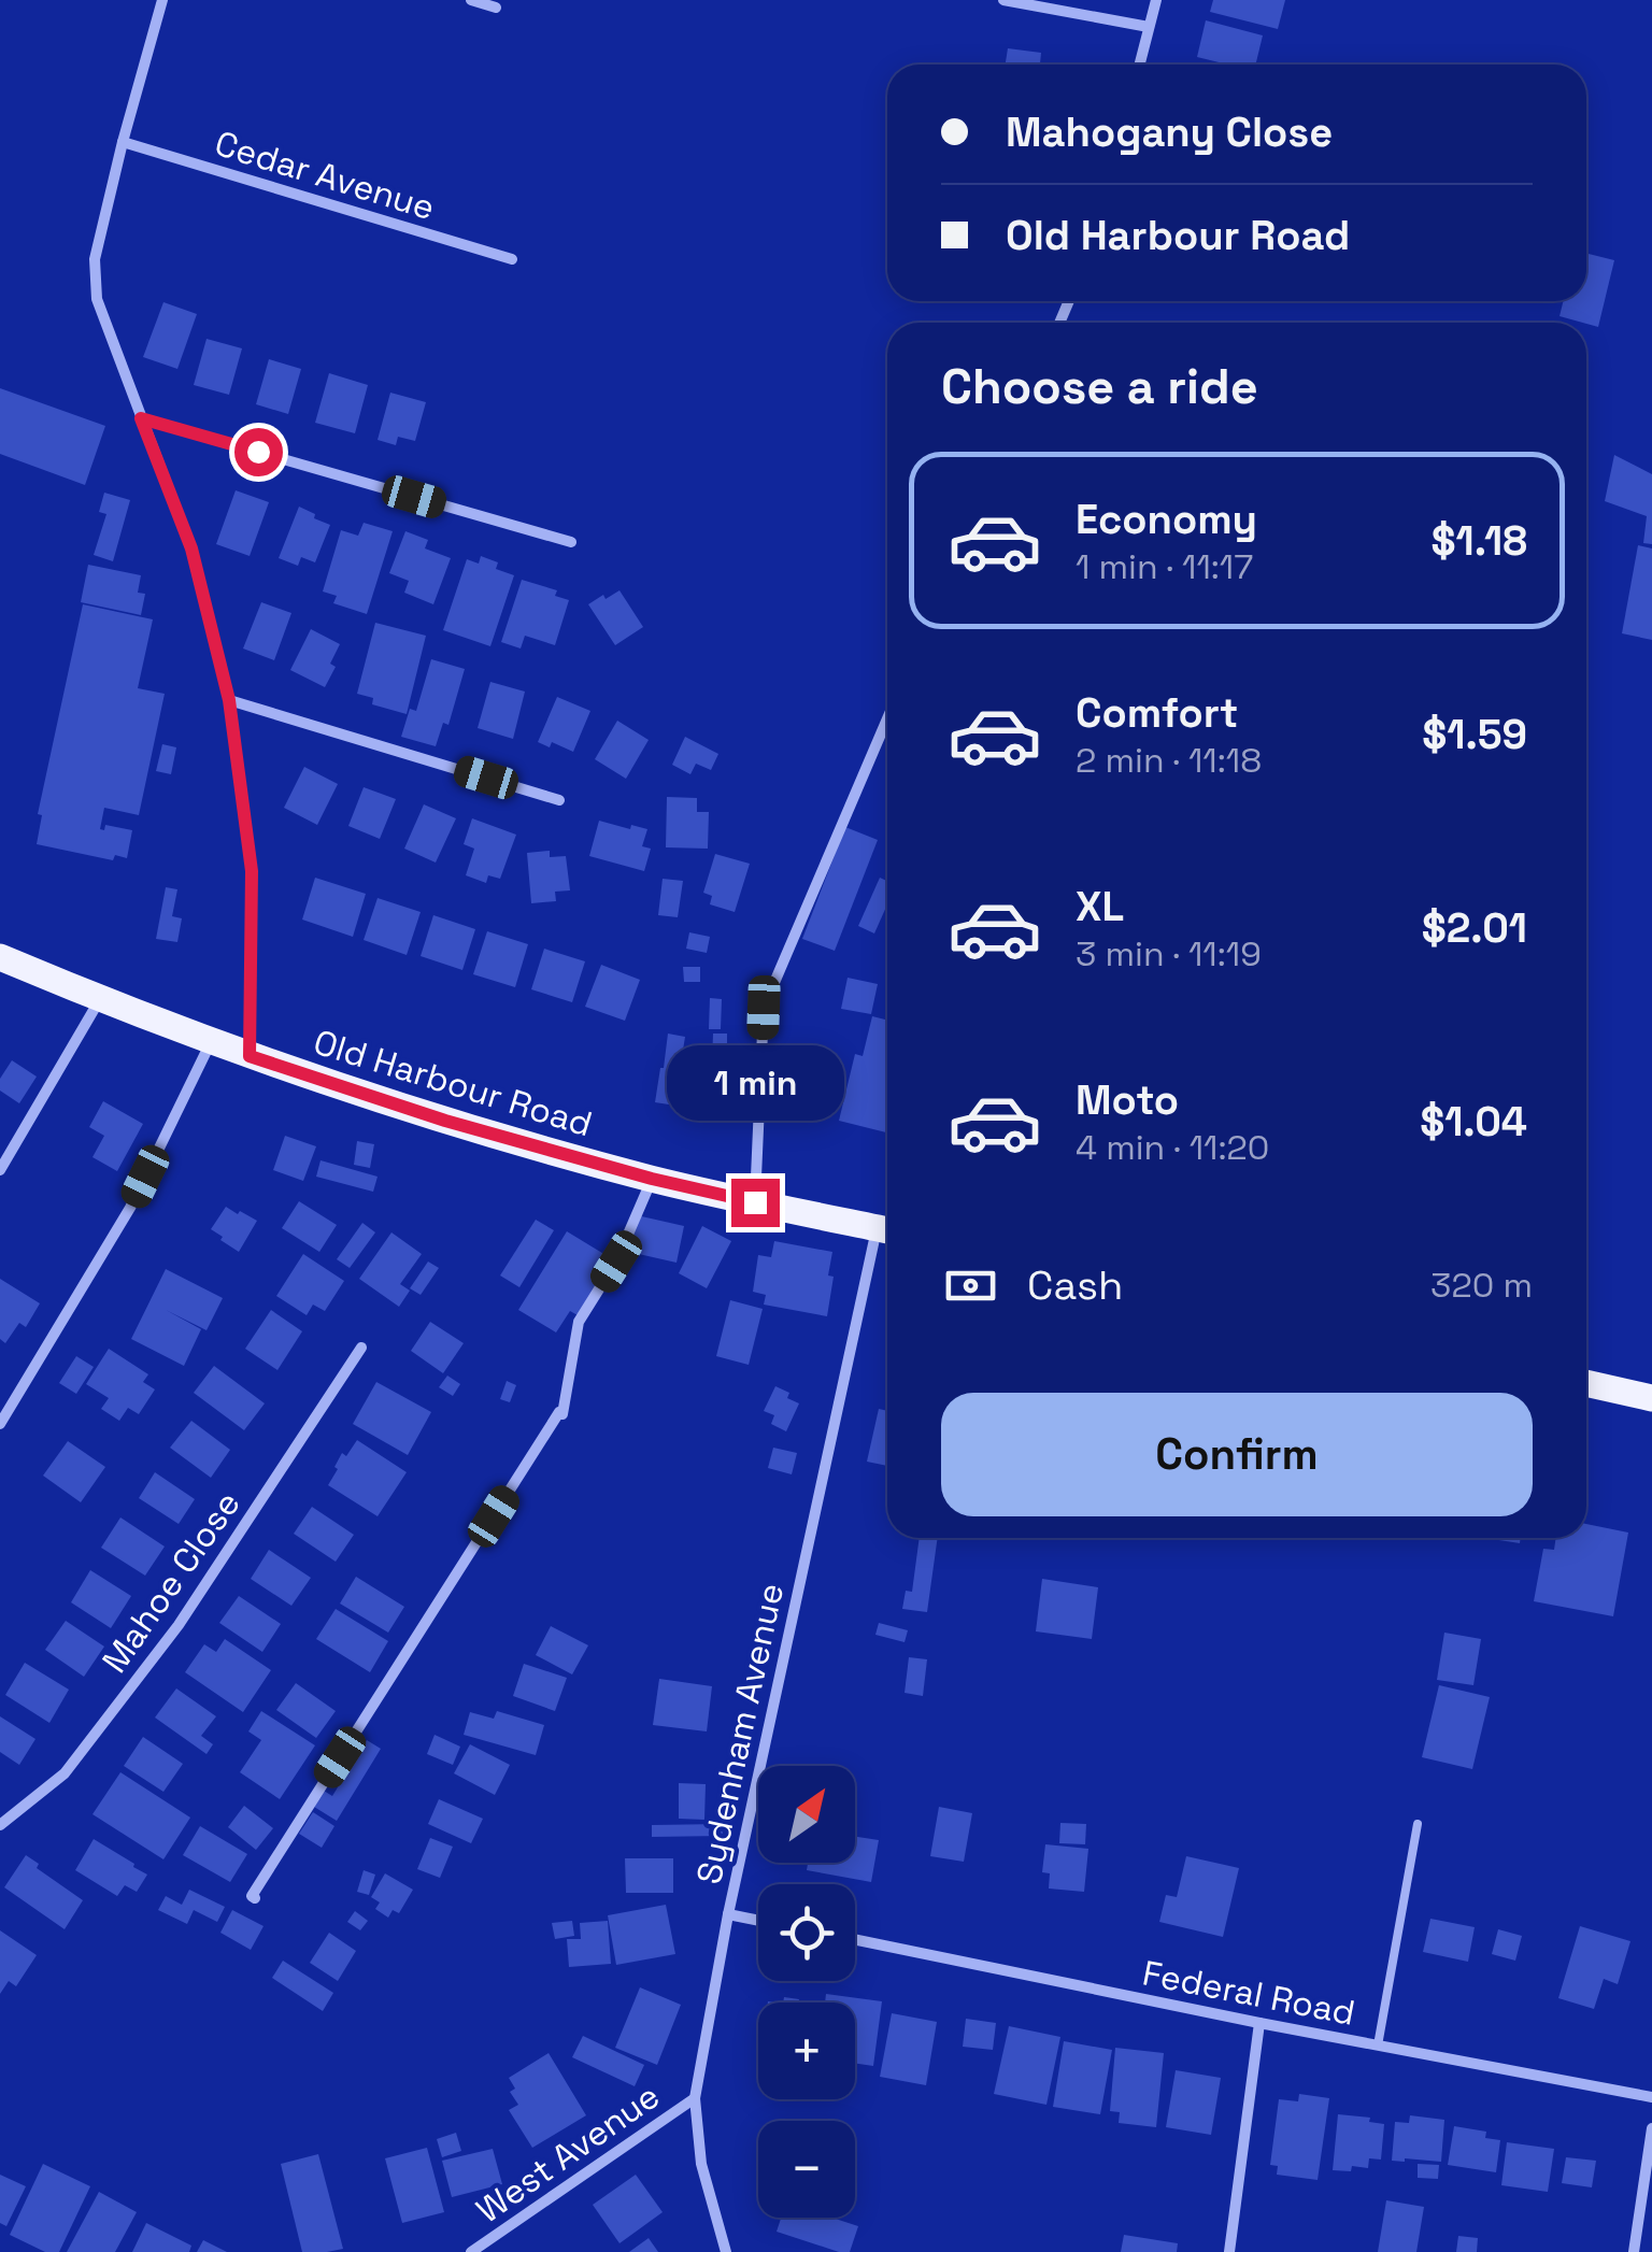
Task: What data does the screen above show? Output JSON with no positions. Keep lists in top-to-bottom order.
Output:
{
  "streets": {
    "main road": ["Old Harbour Road"],
    "street": [
      "Cedar Avenue",
      "Mahoe Close",
      "Sydenham Avenue",
      "Federal Road",
      "West Avenue"
    ]
  },
  "crossings": [
    ["Old Harbour Road", "Sydenham Avenue"],
    ["Sydenham Avenue", "West Avenue"]
  ],
  "north": "top right",
  "page": {
    "banner": ["Mahogany Close", "Old Harbour Road"],
    "heading": "Choose a ride",
    "list": [
      {
        "name": "Economy",
        "note": "1 min · 11:17",
        "value": "$1.18"
      },
      {
        "name": "Comfort",
        "note": "2 min · 11:18",
        "value": "$1.59"
      },
      {
        "name": "XL",
        "note": "3 min · 11:19",
        "value": "$2.01"
      },
      {
        "name": "Moto",
        "note": "4 min · 11:20",
        "value": "$1.04"
      }
    ],
    "bubble": "1 min",
    "pay": ["Cash", "320 m"],
    "buttons": "Confirm",
    "map_buttons": ["+", "−"]
  }
}
